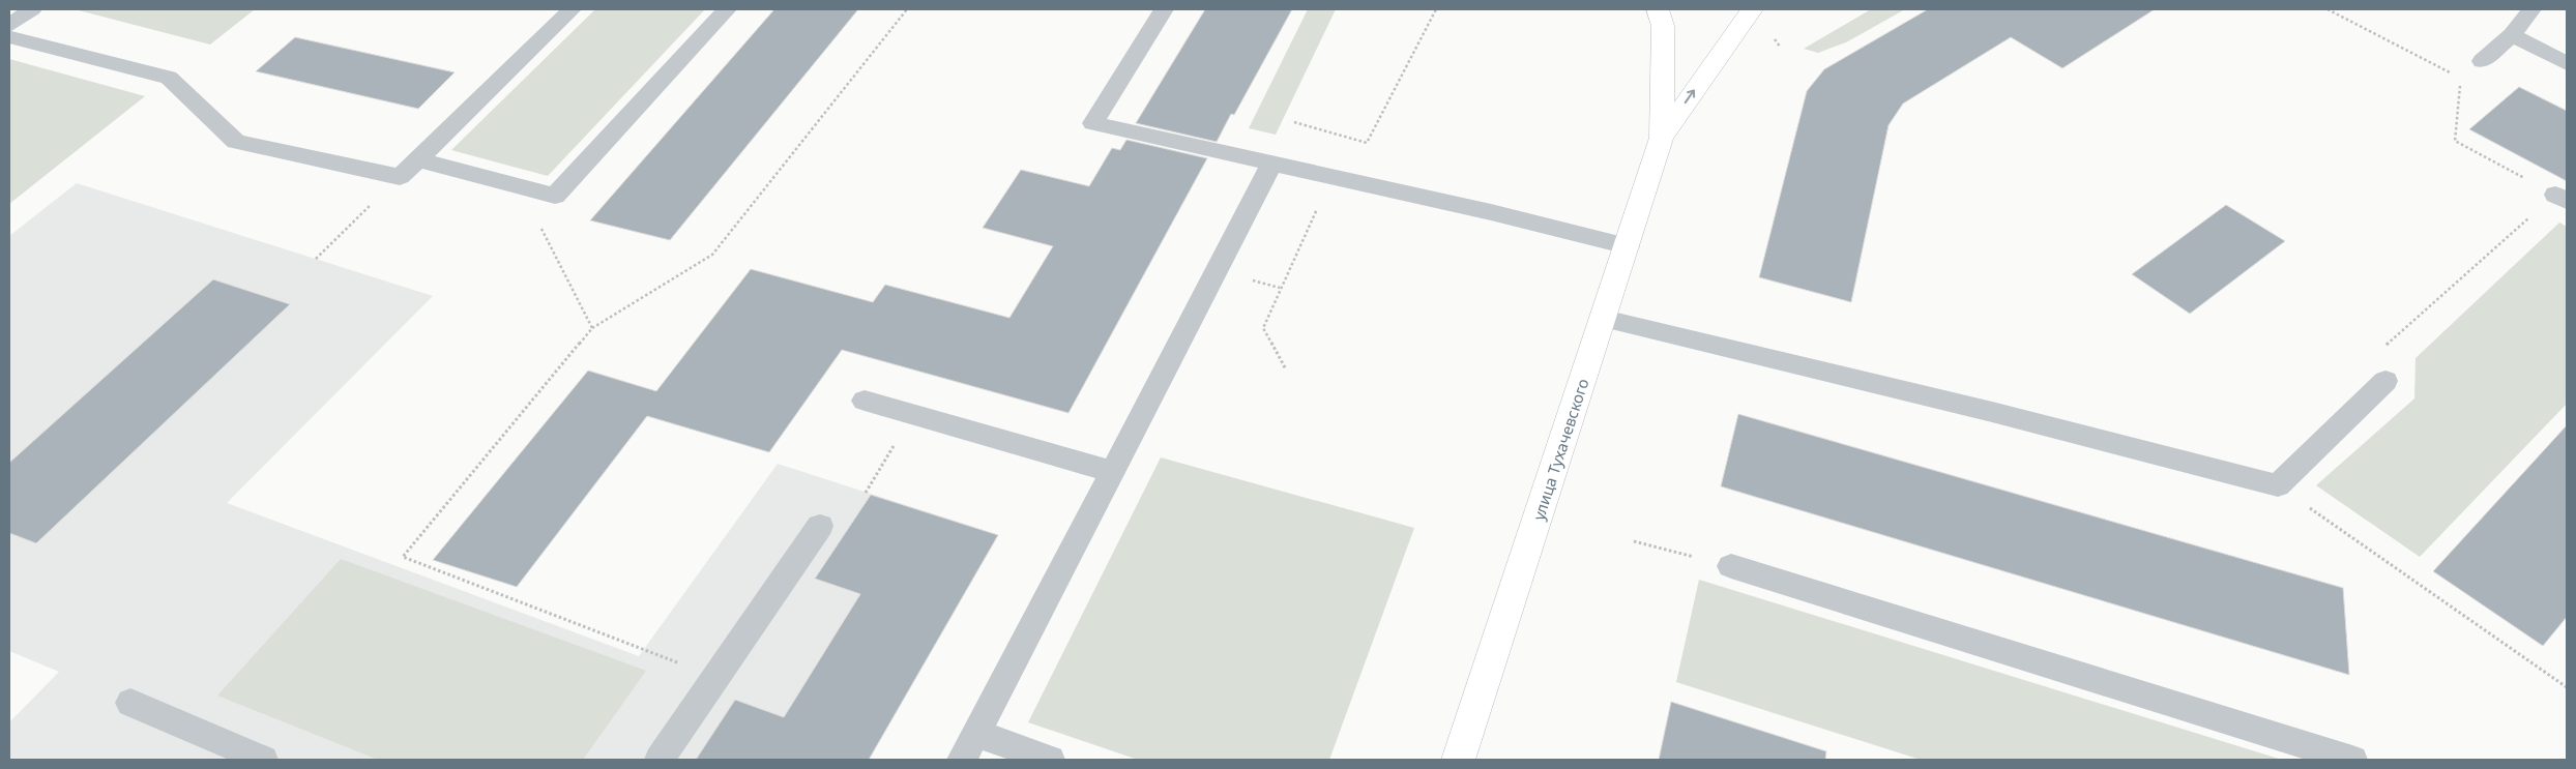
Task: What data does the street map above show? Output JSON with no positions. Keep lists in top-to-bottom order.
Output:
{
  "streets": {
    "main road": ["улица Тухачевского"]
  }
}
